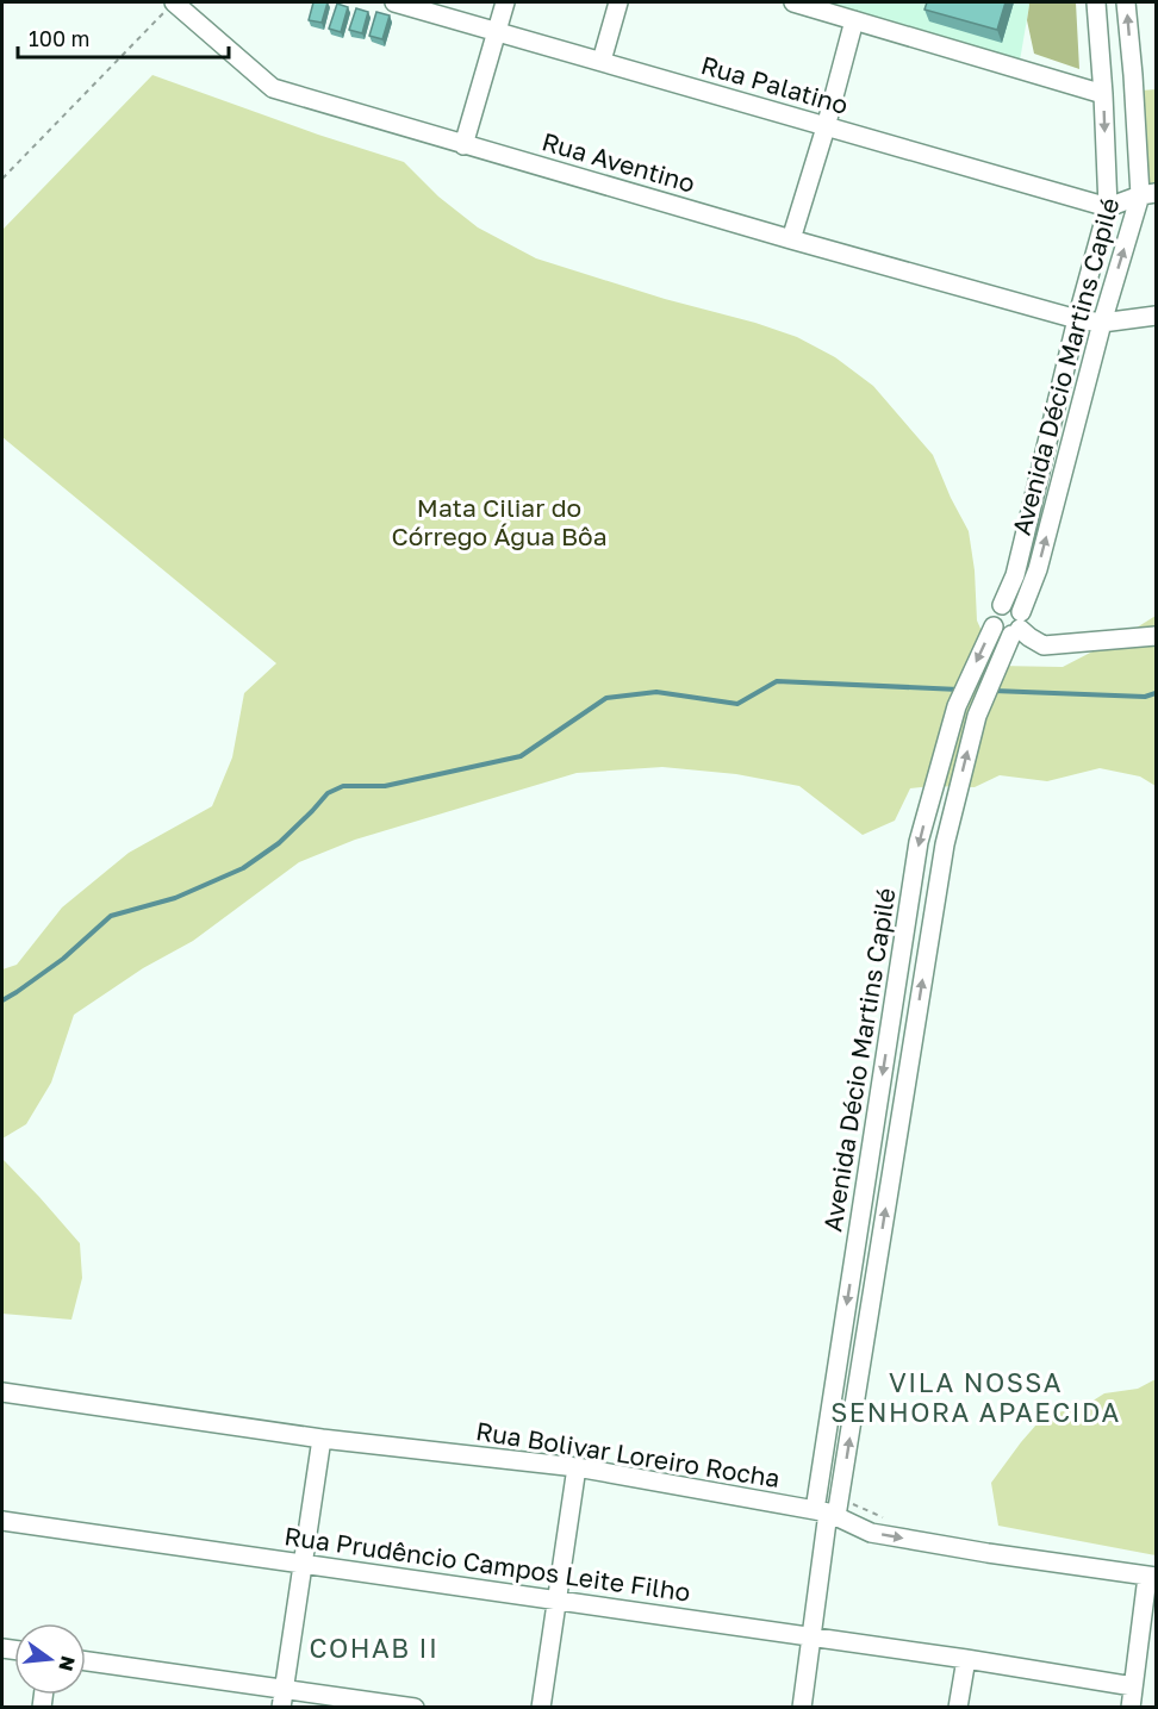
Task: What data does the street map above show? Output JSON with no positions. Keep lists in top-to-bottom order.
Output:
{
  "streets": {
    "street": [
      "Rua Palatino",
      "Rua Aventino",
      "Avenida Décio Martins Capilé",
      "Rua Bolivar Loreiro Rocha",
      "Rua Prudêncio Campos Leite Filho"
    ]
  },
  "crossings": [
    ["Rua Palatino", "Avenida Décio Martins Capilé"],
    ["Rua Aventino", "Avenida Décio Martins Capilé"],
    ["Avenida Décio Martins Capilé", "Rua Bolivar Loreiro Rocha"]
  ],
  "districts": ["VILA NOSSA SENHORA APAECIDA", "COHAB II"],
  "parks": ["Mata Ciliar do Córrego Água Bôa"],
  "scale_bar": "100 m",
  "north": "right"
}
